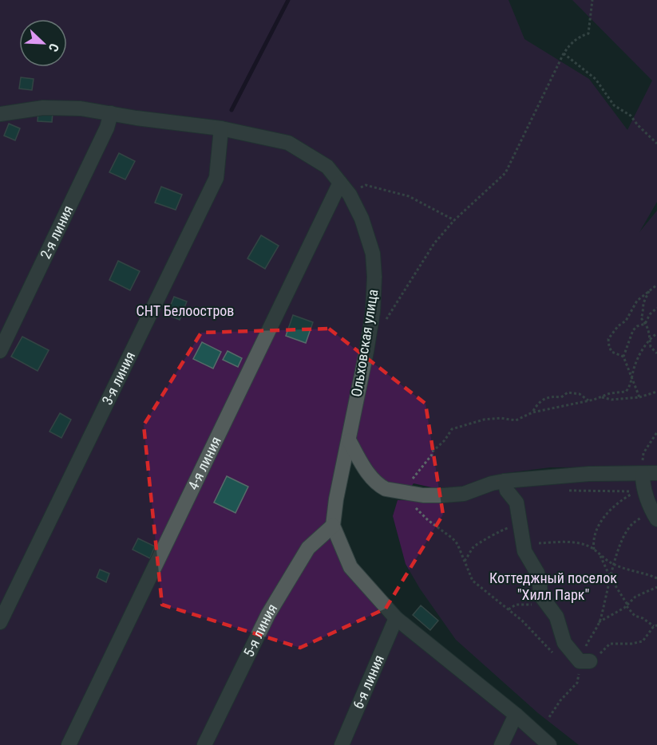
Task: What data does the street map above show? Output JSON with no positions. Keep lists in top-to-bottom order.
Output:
{
  "streets": {
    "street": [
      "2-я линия",
      "Ольховская улица",
      "3-я линия",
      "4-я линия",
      "5-я линия",
      "6-я линия"
    ]
  },
  "crossings": [
    ["2-я линия", "Ольховская улица"],
    ["Ольховская улица", "3-я линия"],
    ["Ольховская улица", "4-я линия"],
    ["Ольховская улица", "5-я линия"],
    ["Ольховская улица", "6-я линия"]
  ],
  "parks": ["СНТ Белоостров", "Коттеджный поселок \"Хилл Парк\""],
  "north": "bottom right"
}
